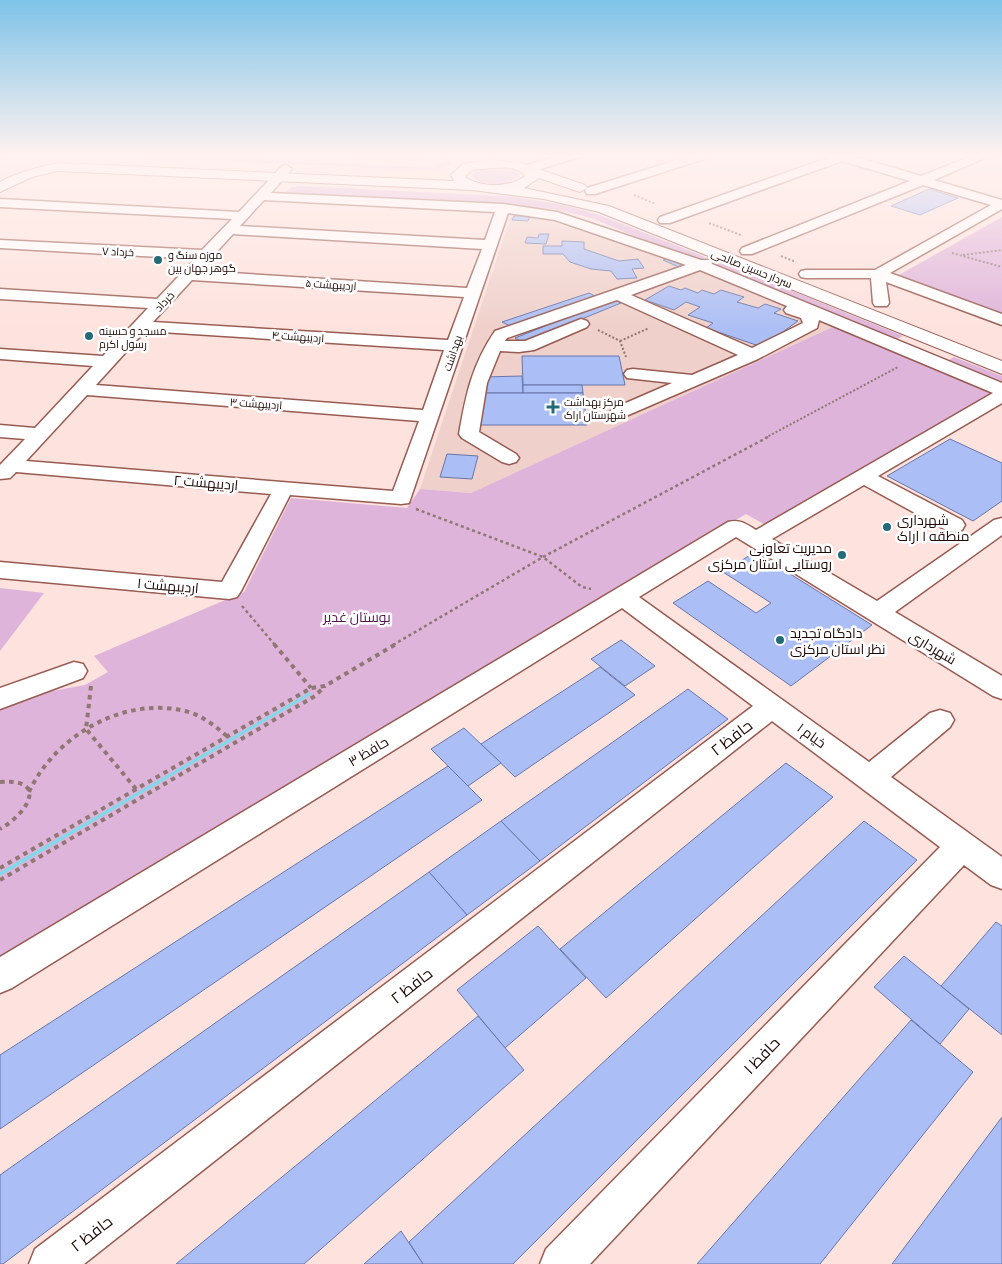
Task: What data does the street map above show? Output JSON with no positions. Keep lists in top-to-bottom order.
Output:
{
  "streets": {
    "main road": ["سردار حسین صالحی"],
    "street": [
      "خرداد ۷",
      "اردیبهشت ۵",
      "خرداد",
      "اردیبهشت ۴",
      "بهداشت",
      "اردیبهشت ۳",
      "اردیبهشت ۲",
      "اردیبهشت ۱",
      "شهرداری",
      "خیام ۱",
      "حافظ ۲",
      "حافظ ۳",
      "حافظ ۱"
    ]
  },
  "crossings": [
    ["خرداد ۷", "خرداد"],
    ["اردیبهشت ۵", "خرداد"],
    ["اردیبهشت ۵", "بهداشت"],
    ["خرداد", "اردیبهشت ۴"],
    ["خرداد", "اردیبهشت ۳"],
    ["خرداد", "اردیبهشت ۲"],
    ["اردیبهشت ۴", "بهداشت"],
    ["بهداشت", "اردیبهشت ۳"],
    ["بهداشت", "اردیبهشت ۲"],
    ["شهرداری", "حافظ ۳"],
    ["خیام ۱", "حافظ ۲"],
    ["خیام ۱", "حافظ ۳"],
    ["خیام ۱", "حافظ ۱"]
  ],
  "parks": ["بوستان غدیر"],
  "places": {
    "other": [
      "موزه سنگ و گوهر جهان بین",
      "مسجد و حسینه رسول اکرم",
      "شهرداری منطقه ۱ اراک",
      "مدیریت تعاونی روستایی استان مرکزی",
      "دادگاه تجدید نظر استان مرکزی"
    ],
    "health": ["مرکز بهداشت شهرستان اراک"]
  }
}
